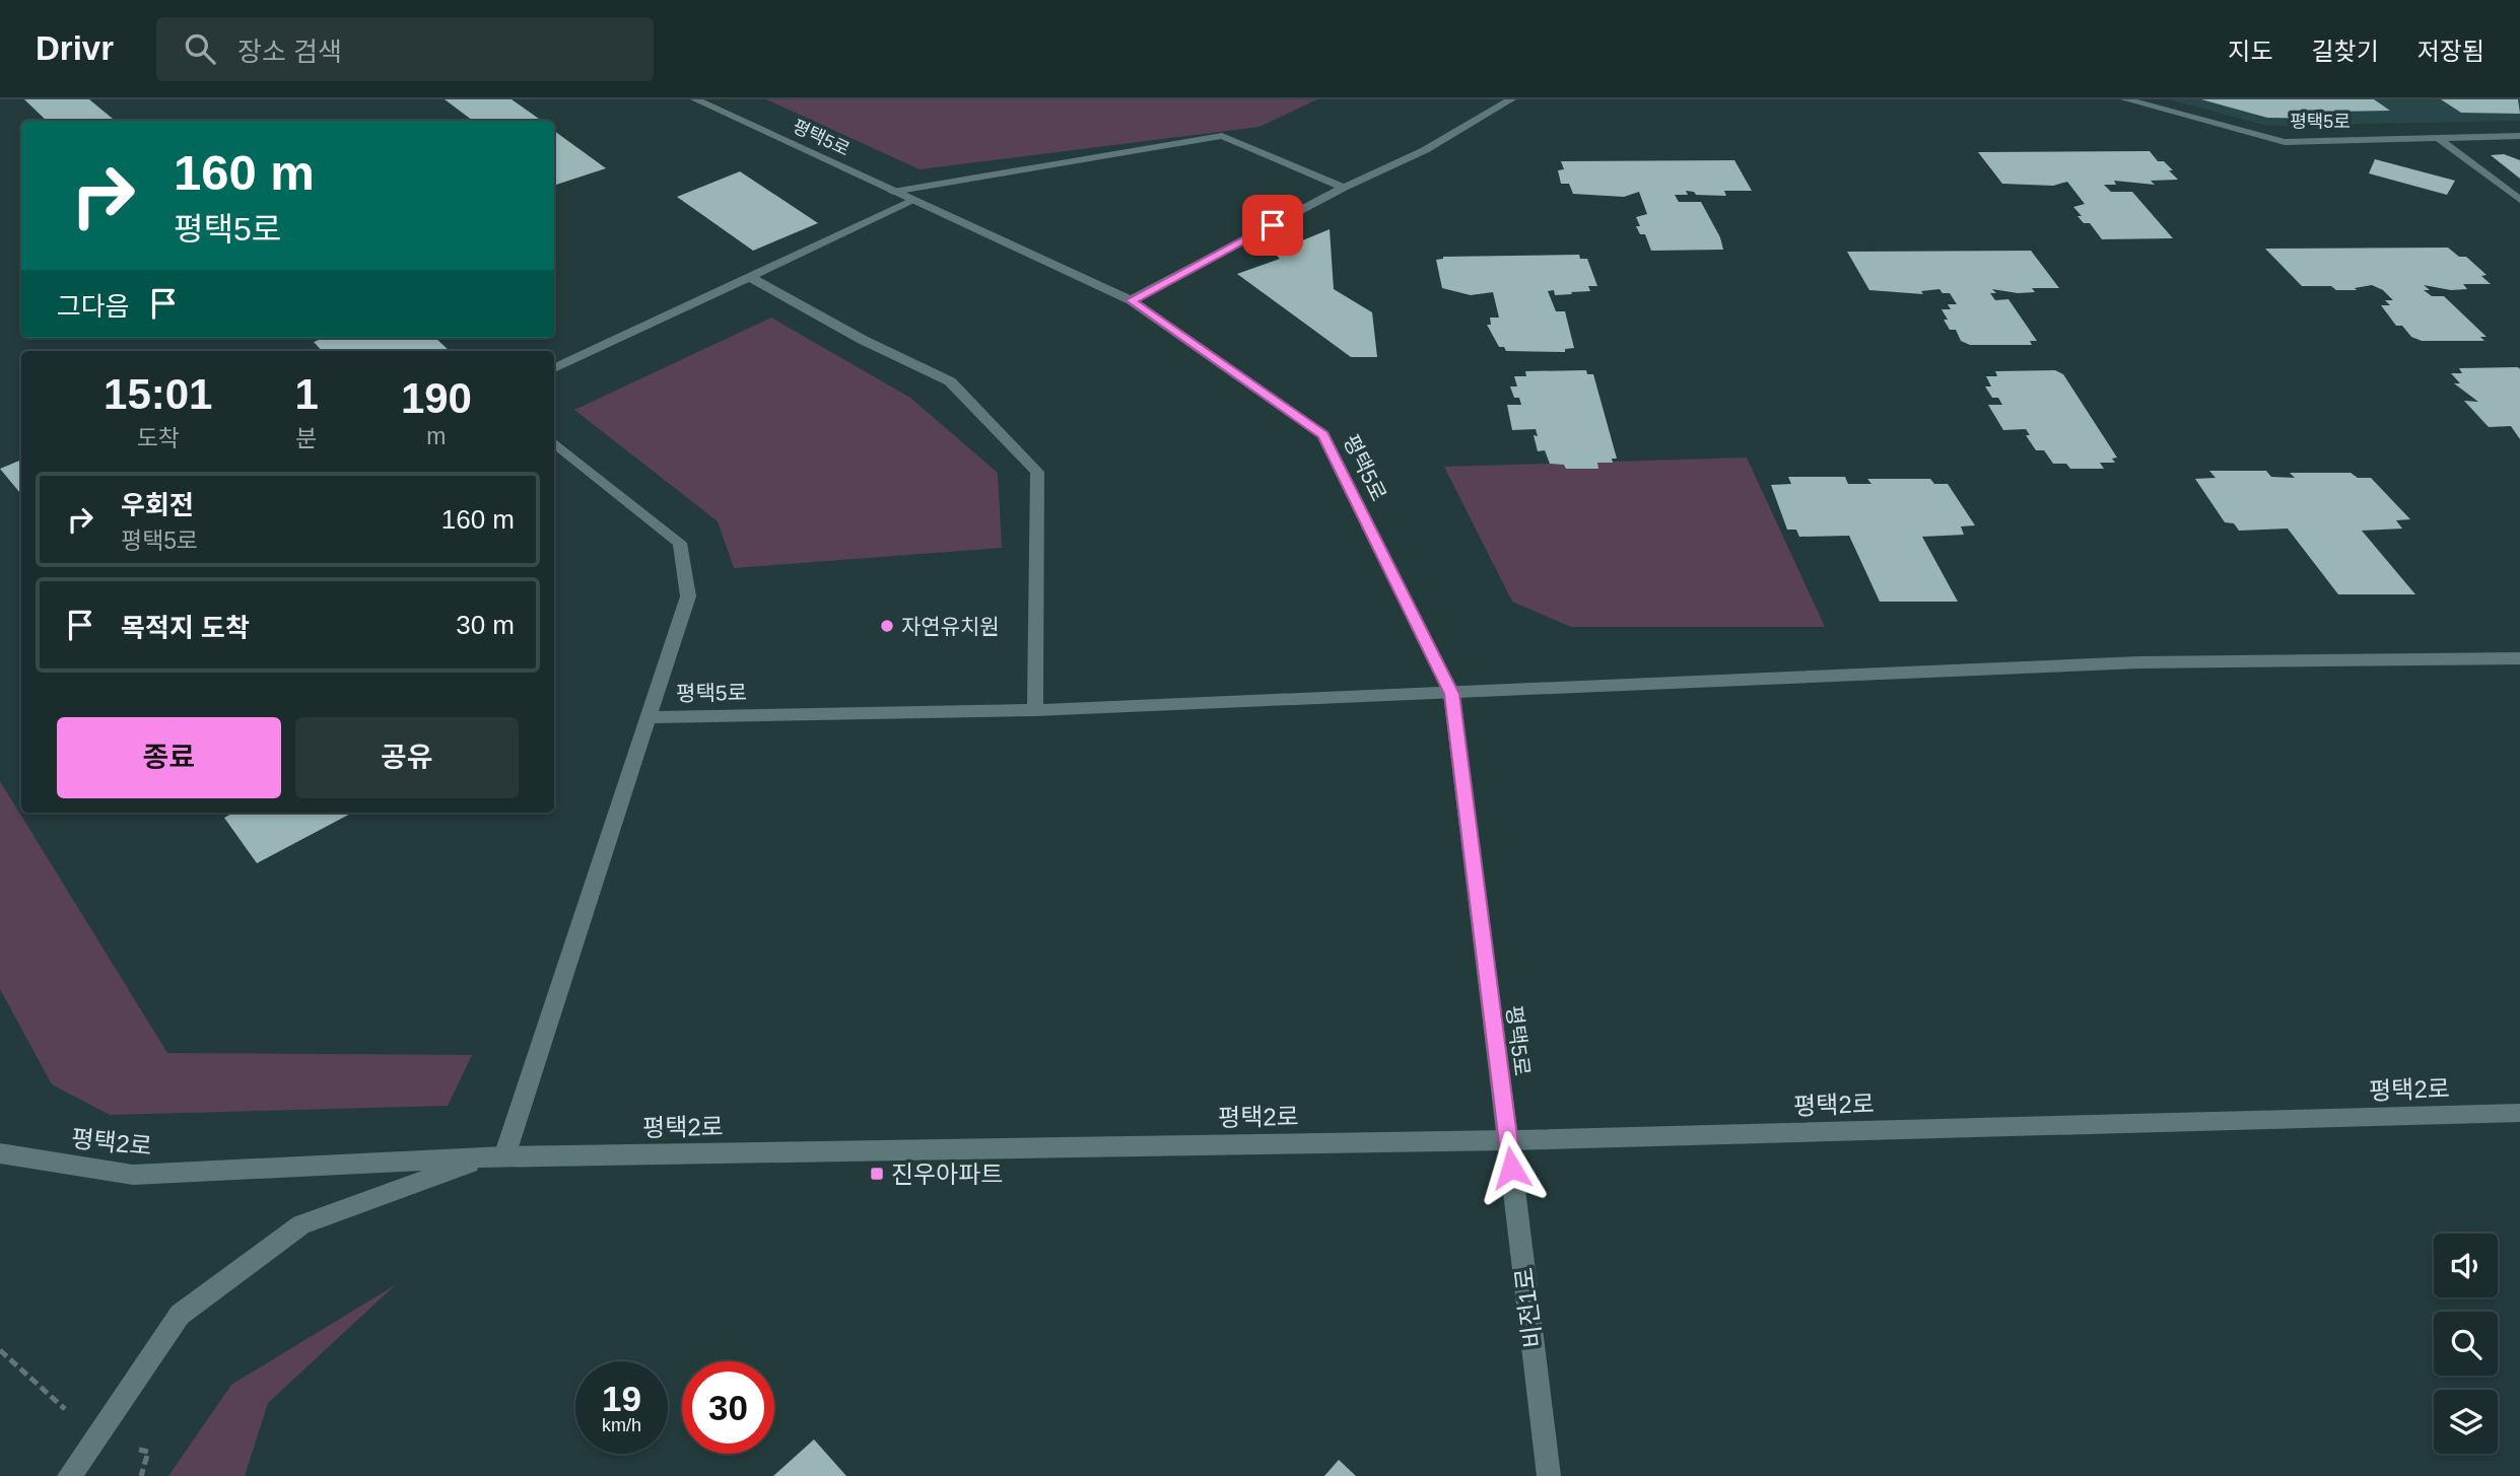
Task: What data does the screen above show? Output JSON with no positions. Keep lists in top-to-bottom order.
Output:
{
  "streets": {
    "street": ["평택5로", "평택2로", "비전1로"]
  },
  "crossings": [
    ["평택5로", "평택2로"],
    ["평택5로", "비전1로"],
    ["평택2로", "비전1로"]
  ],
  "places": {
    "other": ["자연유치원"],
    "transit": ["진우아파트"]
  },
  "page": {
    "header": "Drivr",
    "search": "장소 검색",
    "nav": ["지도", "길찾기", "저장됨"],
    "turn": ["160 m", "평택5로"],
    "then": "그다음",
    "eta": [
      "15:01",
      "도착",
      "1",
      "분",
      "190",
      "m"
    ],
    "list": [
      {
        "name": "우회전",
        "note": "평택5로",
        "value": "160 m"
      },
      {
        "name": "목적지 도착",
        "value": "30 m"
      }
    ],
    "buttons": ["종료", "공유"],
    "speed": "19 km/h",
    "limit": "30"
  }
}
